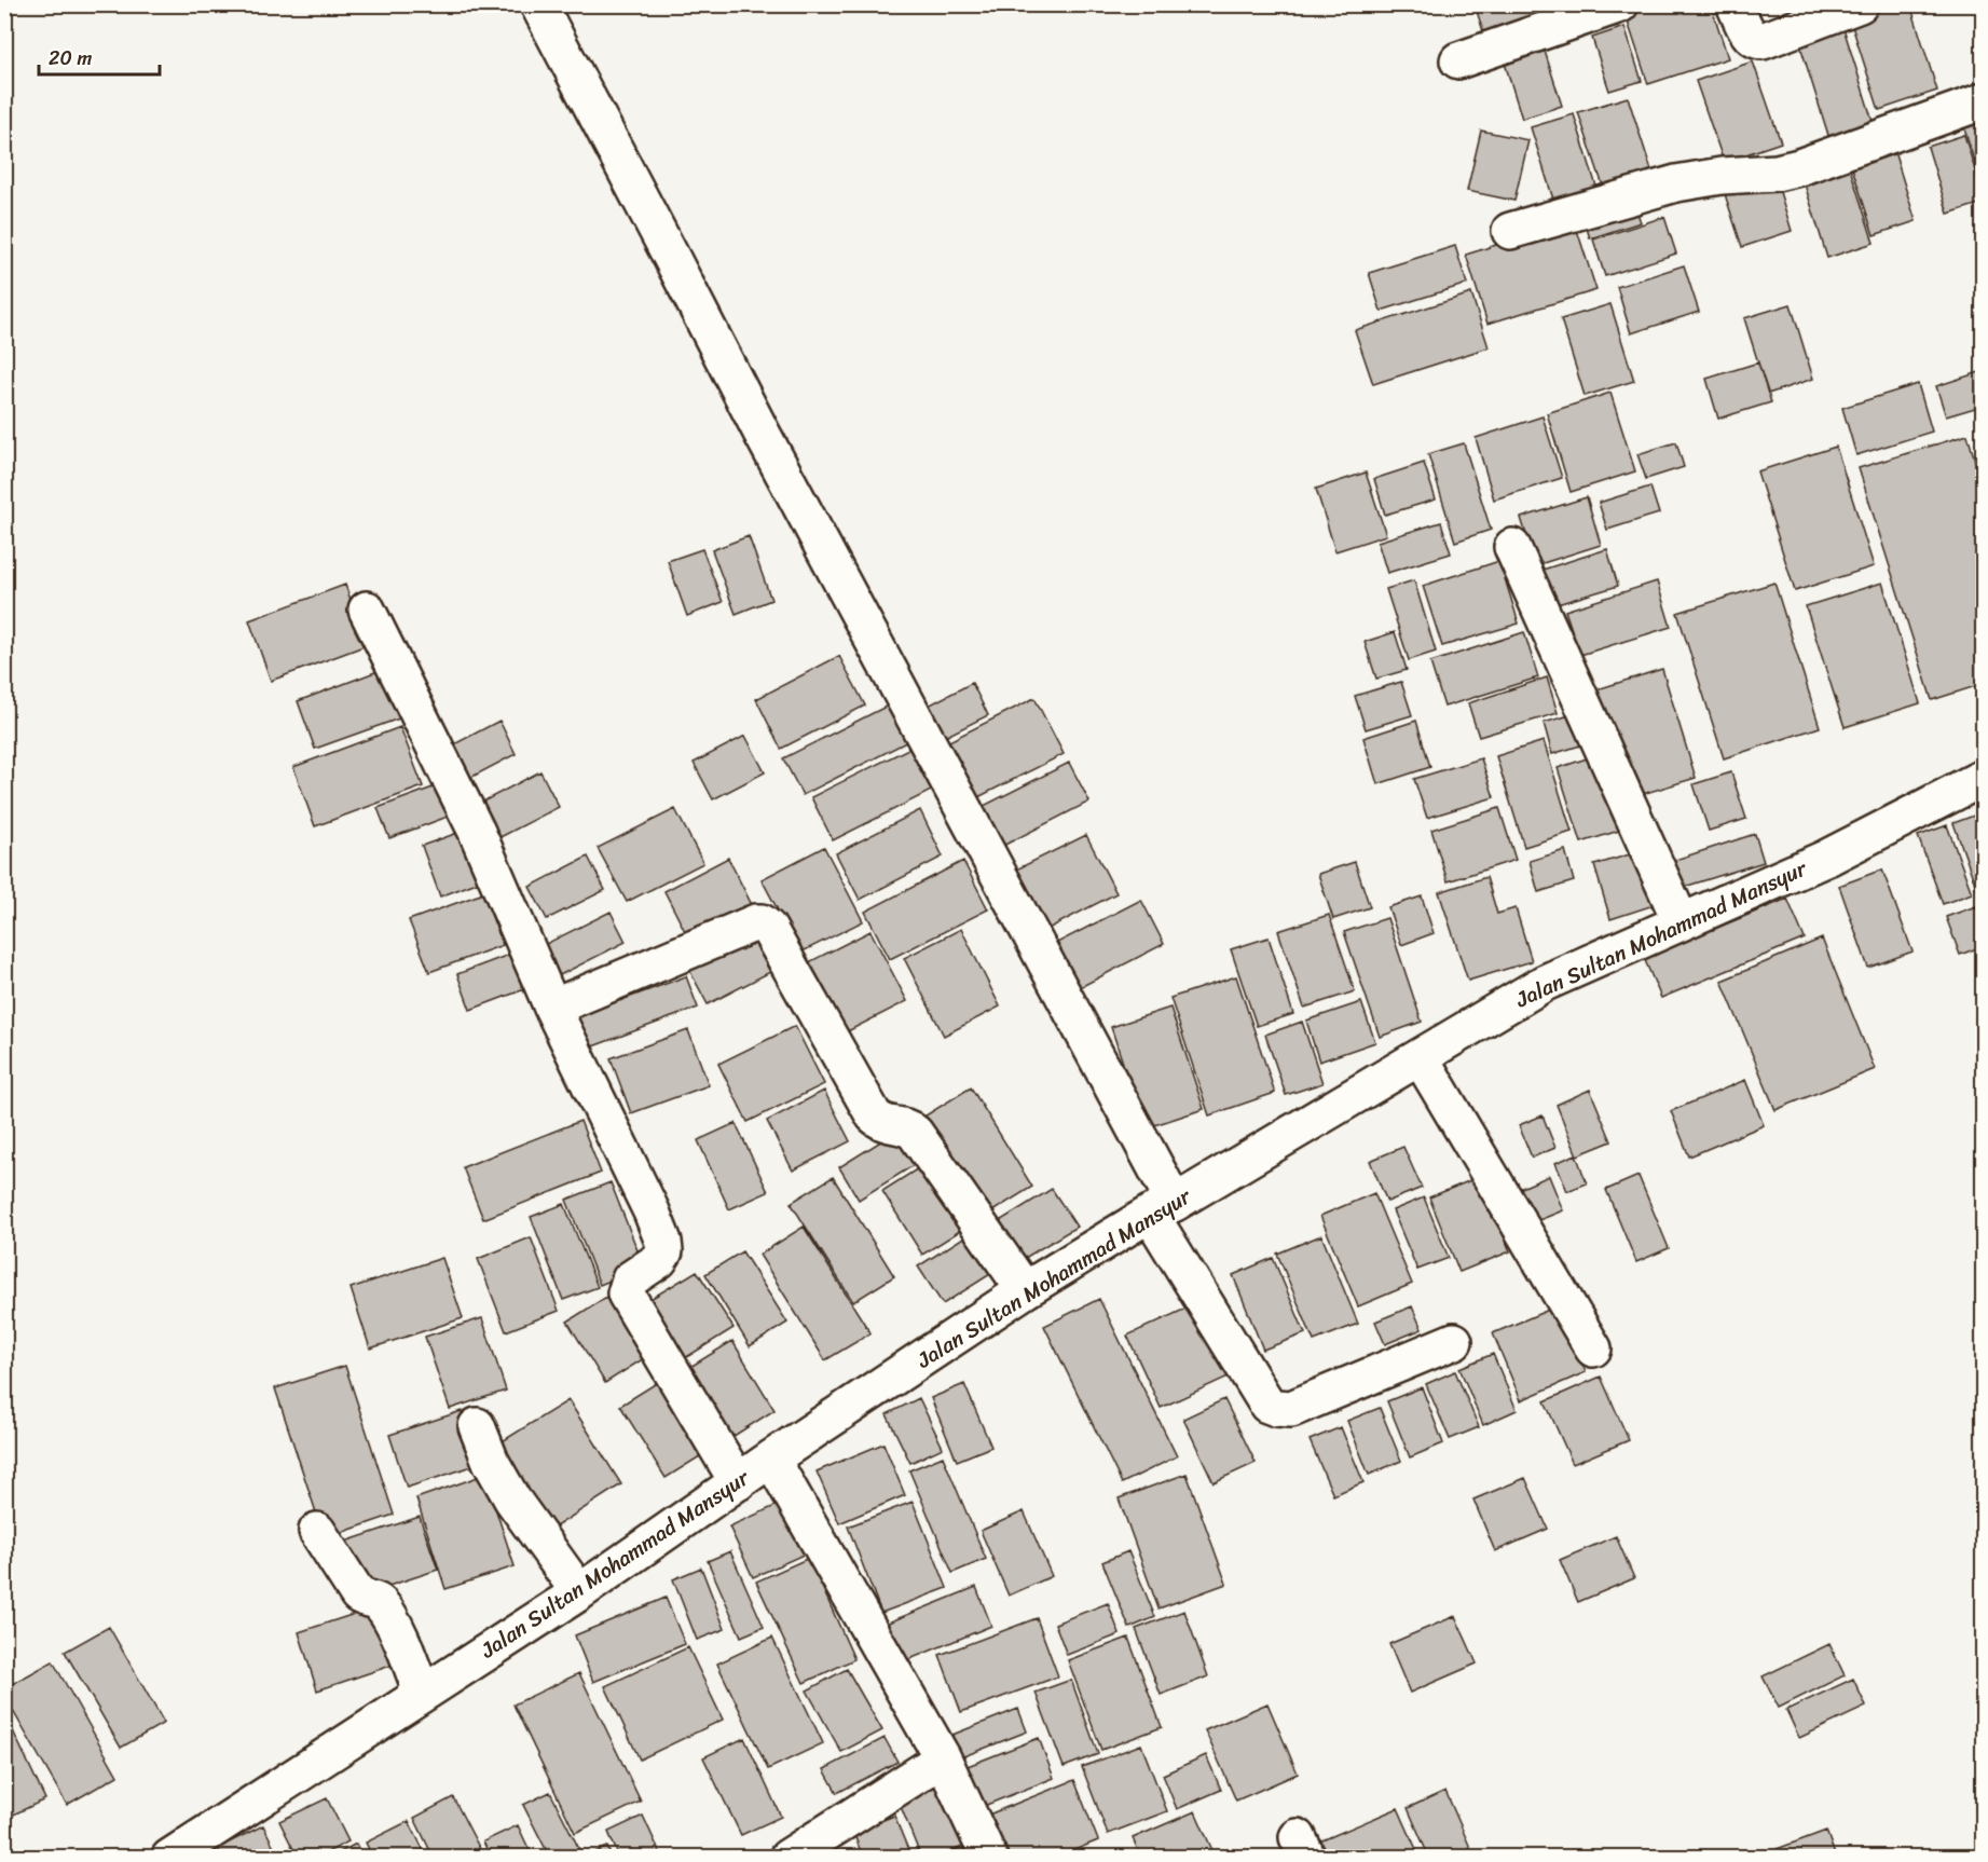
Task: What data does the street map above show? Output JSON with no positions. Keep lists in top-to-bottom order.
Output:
{
  "streets": {
    "street": ["Jalan Sultan Mohammad Mansyur"]
  },
  "scale_bar": "20 m"
}
